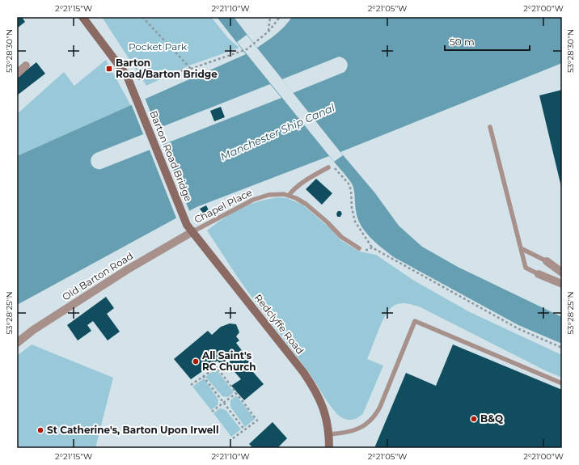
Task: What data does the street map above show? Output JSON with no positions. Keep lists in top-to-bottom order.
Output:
{
  "streets": {
    "main road": ["Barton Road Bridge", "Redclyffe Road"],
    "street": ["Old Barton Road"],
    "lane": ["Chapel Place"]
  },
  "crossings": [
    ["Barton Road Bridge", "Redclyffe Road"],
    ["Chapel Place", "Old Barton Road"],
    ["Chapel Place", "Redclyffe Road"],
    ["Old Barton Road", "Redclyffe Road"]
  ],
  "water": ["Manchester Ship Canal"],
  "parks": ["Pocket Park"],
  "places": {
    "transit": ["Barton Road/Barton Bridge"],
    "other": ["All Saint's RC Church", "B&Q", "St Catherine's, Barton Upon Irwell"]
  },
  "scale_bar": "50 m",
  "coordinates": [
    "2°21'15\"W",
    "2°21'10\"W",
    "2°21'05\"W",
    "2°21'00\"W",
    "53°28'30\"N",
    "53°28'25\"N"
  ]
}
